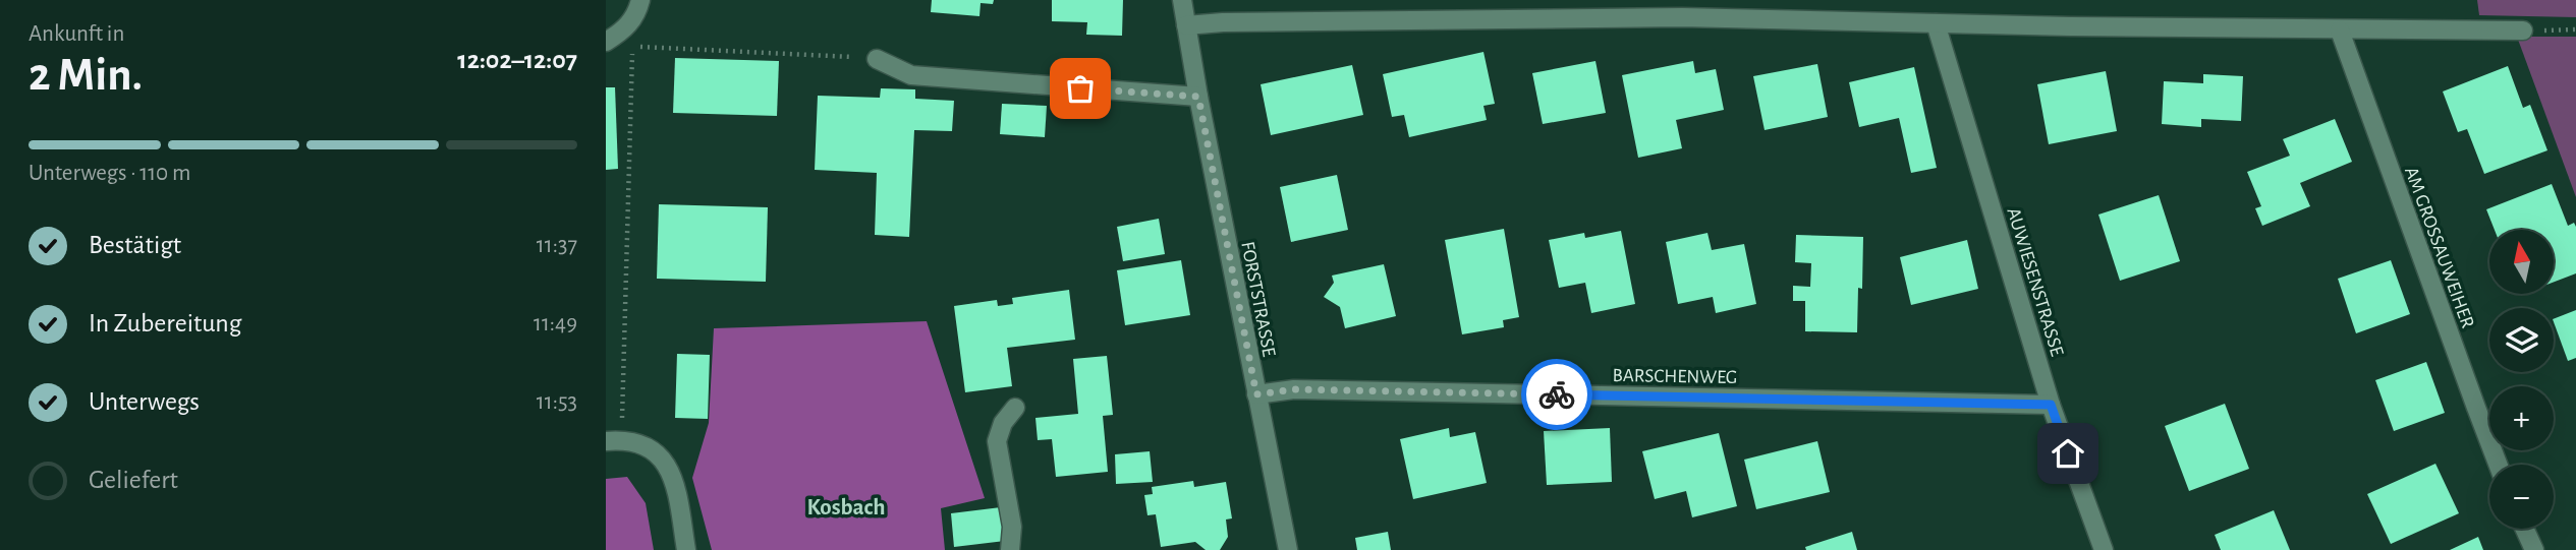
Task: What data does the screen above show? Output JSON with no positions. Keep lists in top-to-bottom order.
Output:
{
  "streets": {
    "street": [
      "AM GROSSAUWEIHER",
      "AUWIESENSTRASSE",
      "FORSTSTRASSE",
      "BARSCHENWEG"
    ]
  },
  "crossings": [
    ["AUWIESENSTRASSE", "BARSCHENWEG"],
    ["FORSTSTRASSE", "BARSCHENWEG"]
  ],
  "districts": ["Kosbach"],
  "north": "top",
  "page": {
    "heading": ["2 Min.", "Ankunft in", "12:02–12:07"],
    "bar": "Unterwegs · 110 m",
    "list": [
      ["Bestätigt", "11:37"],
      ["In Zubereitung", "11:49"],
      ["Unterwegs", "11:53"],
      "Geliefert"
    ],
    "map_buttons": ["+", "−"]
  }
}
